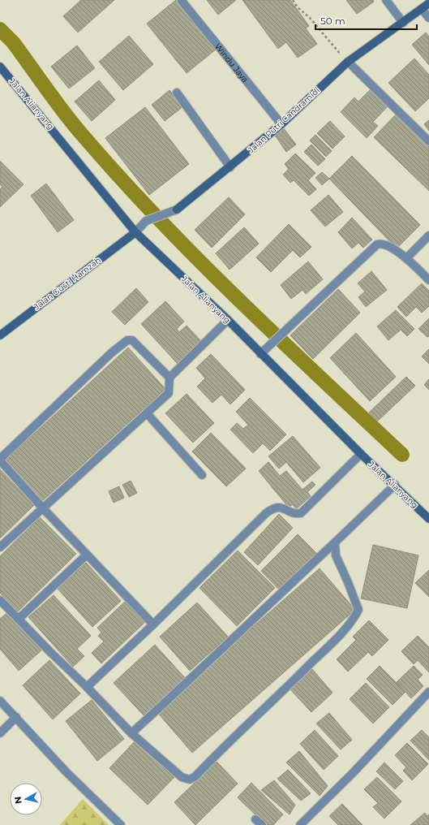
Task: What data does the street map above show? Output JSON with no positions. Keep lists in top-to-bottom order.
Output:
{
  "streets": {
    "street": [
      "Windu Jaya",
      "Jalan Alianyang",
      "Jalan Putri Candramidi",
      "Jalan Gusti Hamzah"
    ]
  },
  "crossings": [
    ["Windu Jaya", "Jalan Putri Candramidi"],
    ["Jalan Alianyang", "Jalan Putri Candramidi"],
    ["Jalan Alianyang", "Jalan Gusti Hamzah"],
    ["Jalan Putri Candramidi", "Jalan Gusti Hamzah"]
  ],
  "scale_bar": "50 m",
  "north": "left"
}
